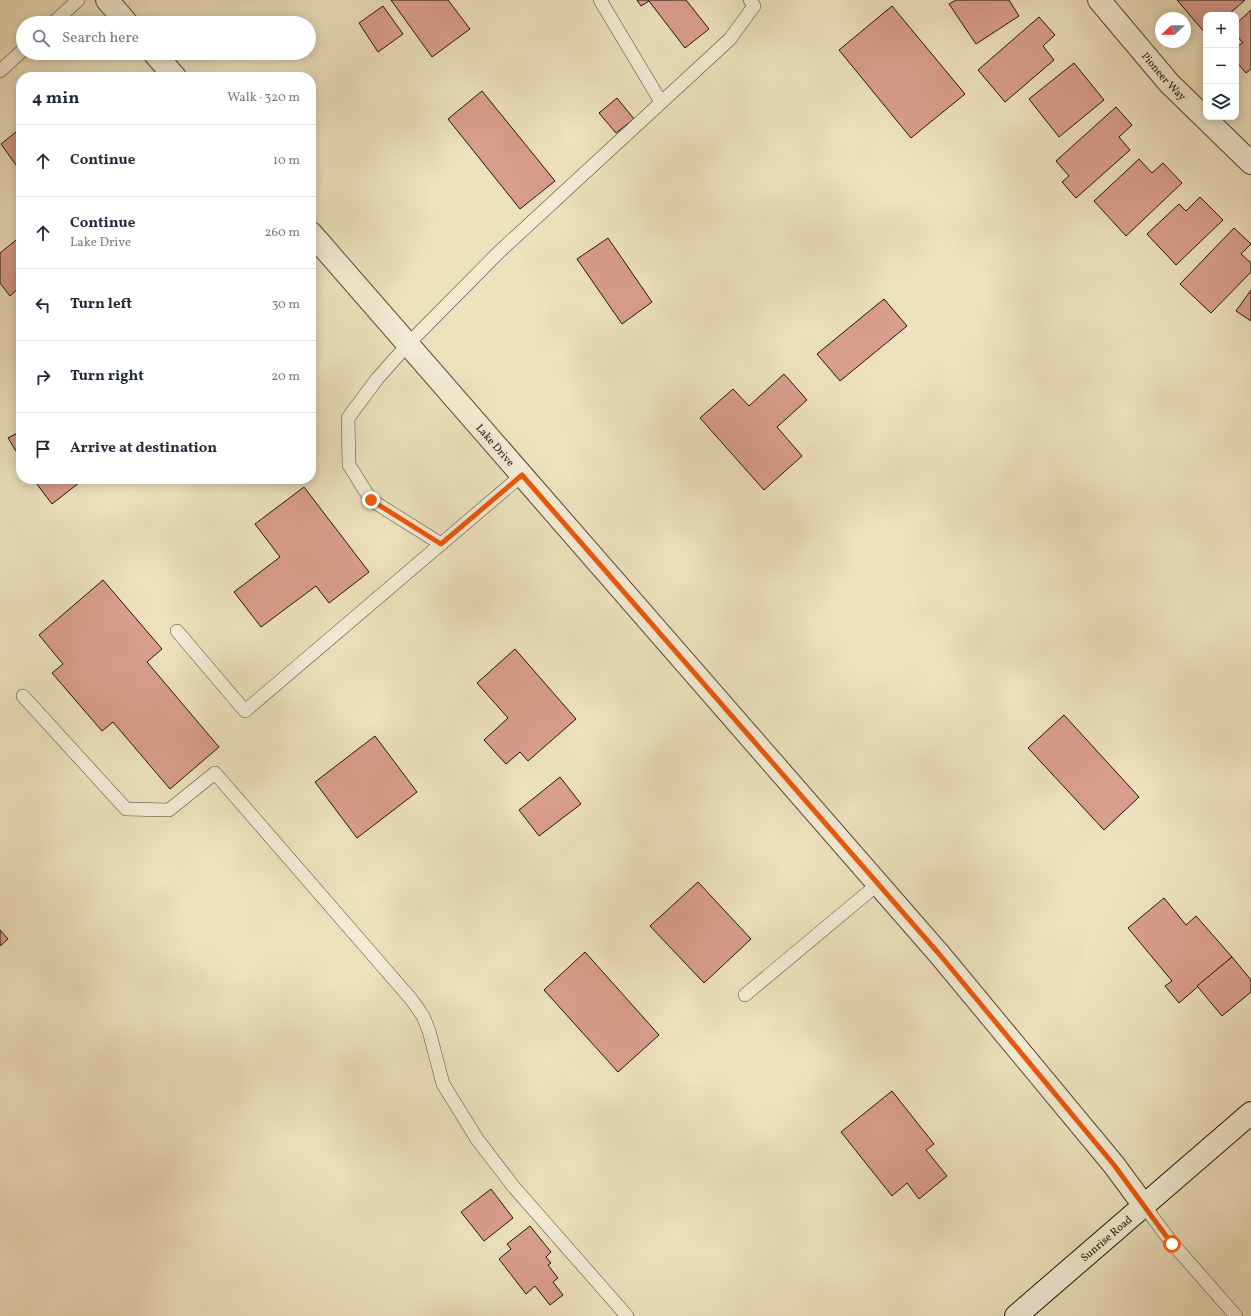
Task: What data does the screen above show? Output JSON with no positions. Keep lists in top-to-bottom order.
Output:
{
  "streets": {
    "street": ["Pioneer Way", "Lake Drive", "Sunrise Road"]
  },
  "crossings": [
    ["Lake Drive", "Sunrise Road"]
  ],
  "north": "left",
  "page": {
    "map_buttons": ["+", "−"],
    "search": "Search here",
    "heading": ["4 min", "Walk · 320 m"],
    "list": [
      ["Continue", "10 m"],
      ["Continue", "Lake Drive", "260 m"],
      ["Turn left", "30 m"],
      ["Turn right", "20 m"],
      "Arrive at destination"
    ]
  }
}
